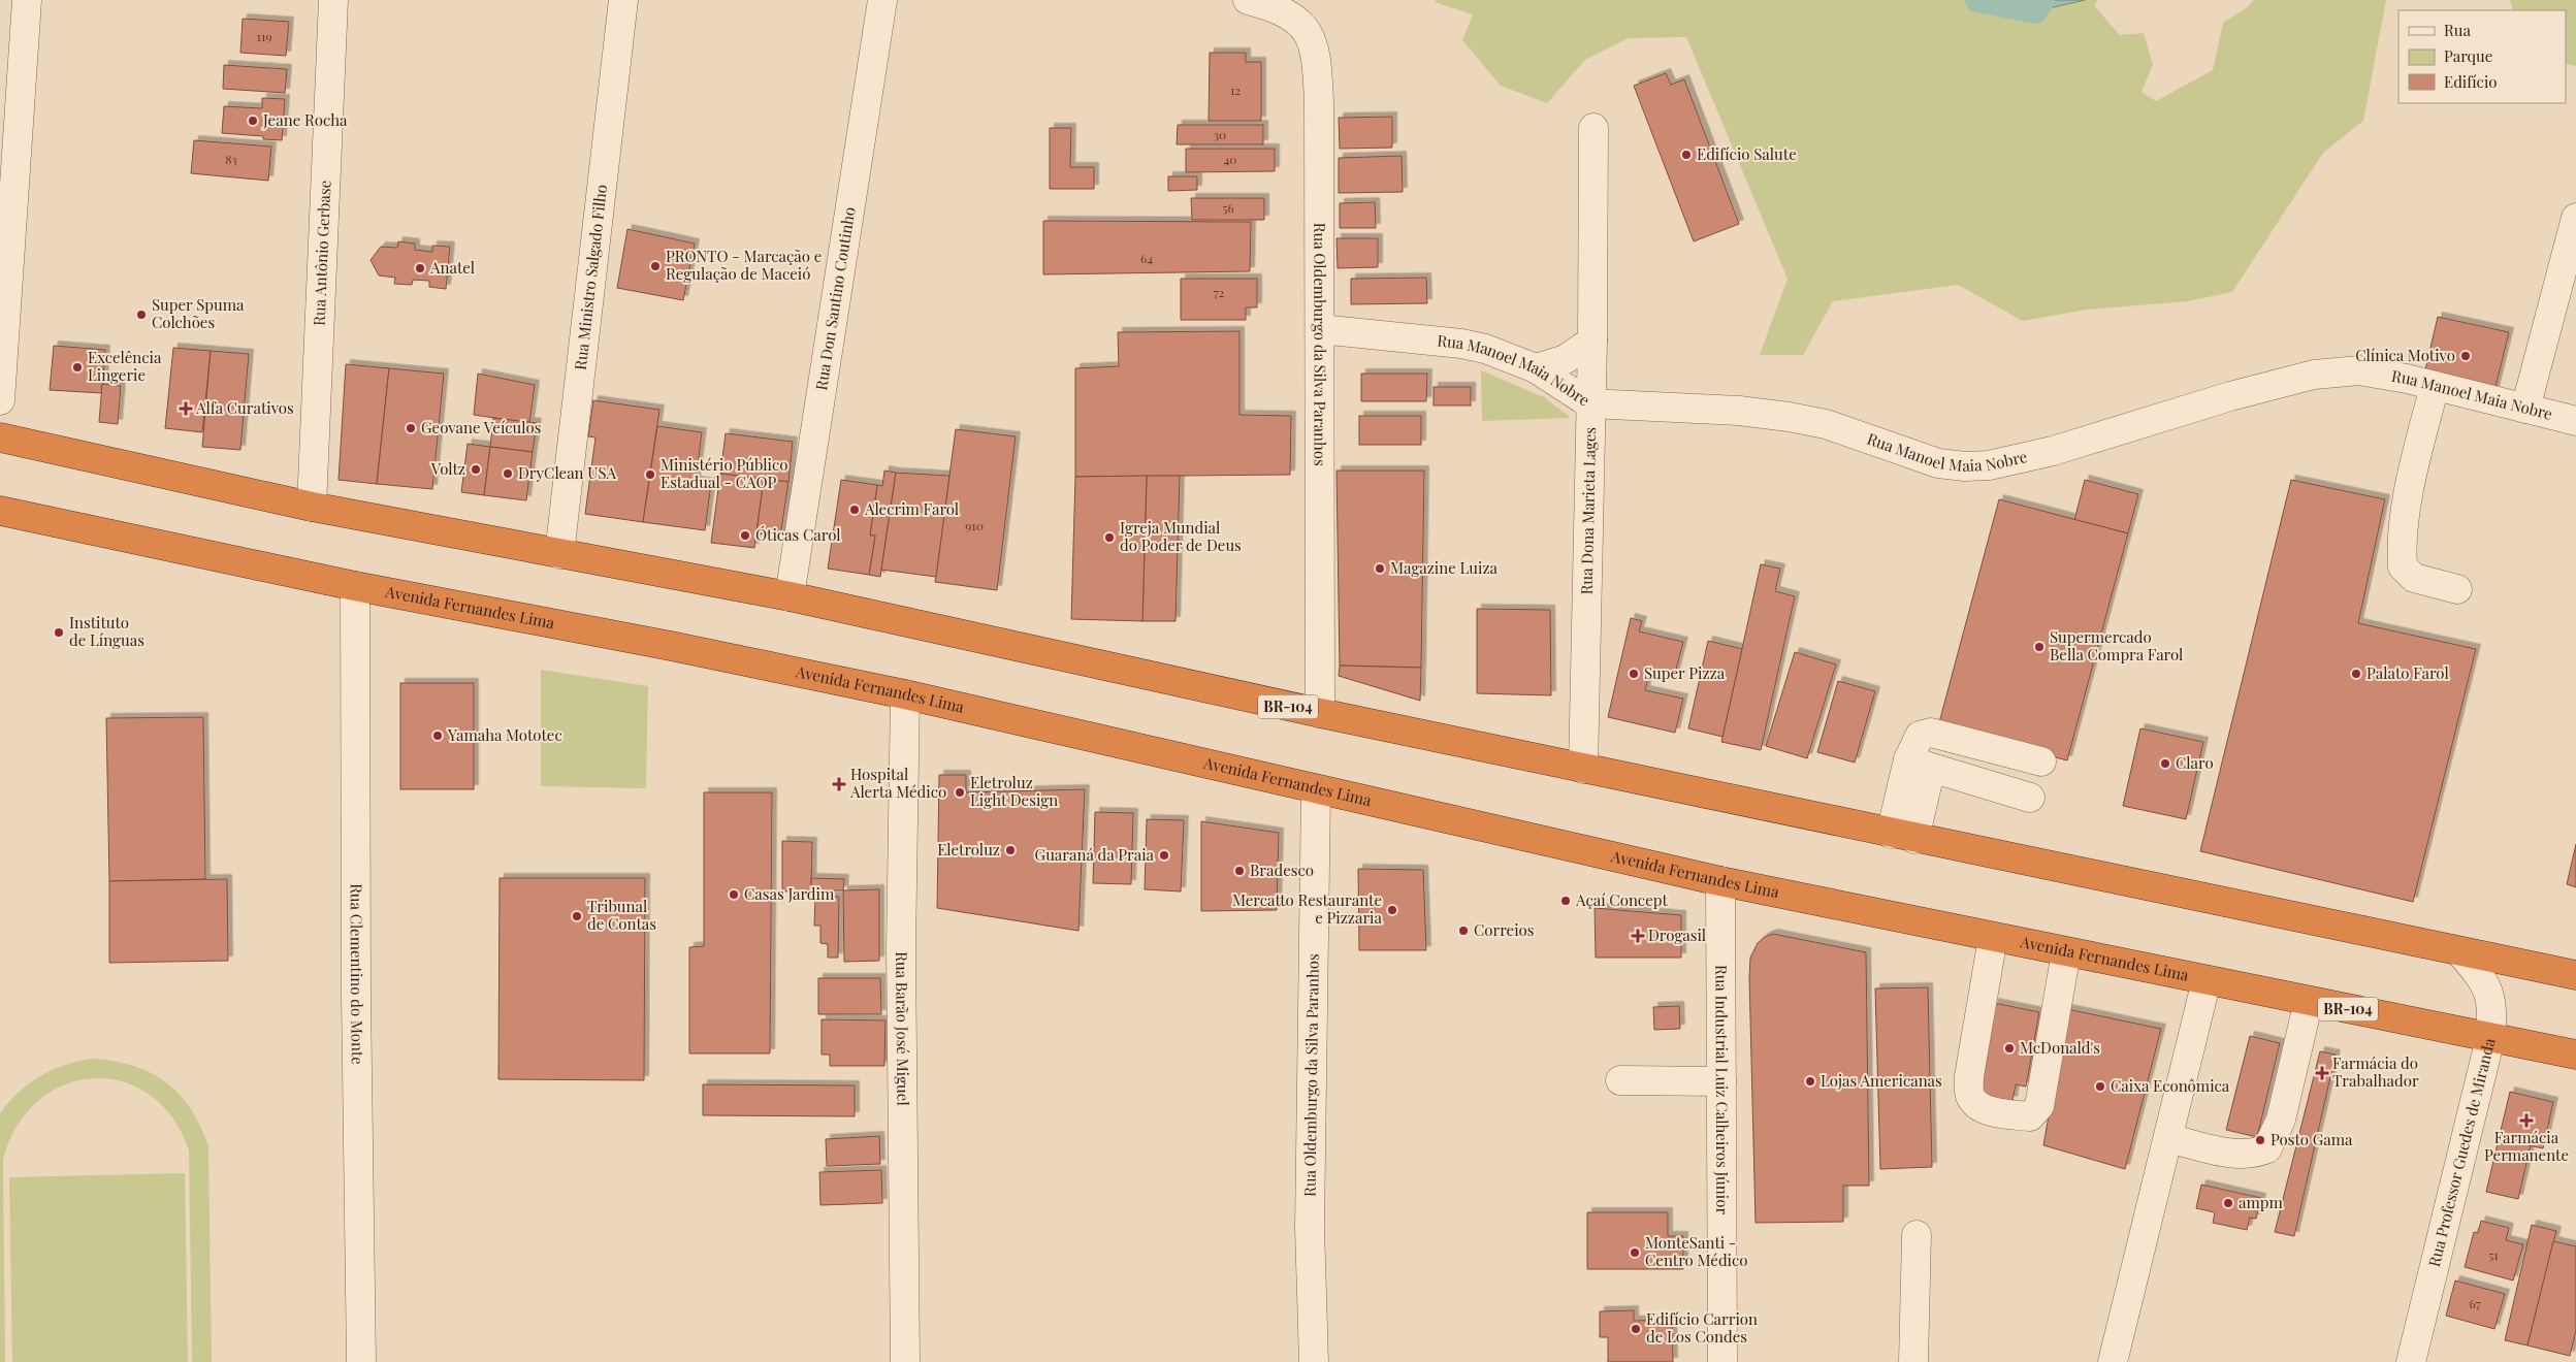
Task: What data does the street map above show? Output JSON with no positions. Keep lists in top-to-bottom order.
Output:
{
  "streets": {
    "highway": ["Avenida Fernandes Lima", "BR-104"],
    "street": [
      "Rua Antônio Gerbase",
      "Rua Ministro Salgado Filho",
      "Rua Don Santino Coutinho",
      "Rua Oldemburgo da Silva Paranhos",
      "Rua Manoel Maia Nobre",
      "Rua Dona Marieta Lages",
      "Rua Clementino do Monte",
      "Rua Barão José Miguel",
      "Rua Industrial Luiz Calheiros Júnior",
      "Rua Professor Guedes de Miranda"
    ]
  },
  "crossings": [
    ["Rua Antônio Gerbase", "BR-104"],
    ["Rua Ministro Salgado Filho", "BR-104"],
    ["Rua Don Santino Coutinho", "BR-104"],
    ["Rua Oldemburgo da Silva Paranhos", "Rua Manoel Maia Nobre"],
    ["Rua Oldemburgo da Silva Paranhos", "Avenida Fernandes Lima"],
    ["Rua Oldemburgo da Silva Paranhos", "BR-104"],
    ["Rua Manoel Maia Nobre", "Rua Dona Marieta Lages"],
    ["Rua Dona Marieta Lages", "BR-104"],
    ["Avenida Fernandes Lima", "Rua Clementino do Monte"],
    ["Avenida Fernandes Lima", "Rua Barão José Miguel"],
    ["Avenida Fernandes Lima", "Rua Industrial Luiz Calheiros Júnior"],
    ["Avenida Fernandes Lima", "Rua Professor Guedes de Miranda"],
    ["BR-104", "Rua Professor Guedes de Miranda"]
  ],
  "places": {
    "other": [
      "Jeane Rocha",
      "Edifício Salute",
      "PRONTO - Marcação e Regulação de Maceió",
      "Anatel",
      "Super Spuma Colchões",
      "Clínica Motivo",
      "Excelência Lingerie",
      "Geovane Veículos",
      "Voltz",
      "DryClean USA",
      "Ministério Público Estadual - CAOP",
      "Alecrim Farol",
      "Óticas Carol",
      "Igreja Mundial do Poder de Deus",
      "Magazine Luiza",
      "Instituto de Línguas",
      "Supermercado Bella Compra Farol",
      "Super Pizza",
      "Palato Farol",
      "Yamaha Mototec",
      "Claro",
      "Eletroluz Light Design",
      "Eletroluz",
      "Guaraná da Praia",
      "Bradesco",
      "Casas Jardim",
      "Açaí Concept",
      "Mercatto Restaurante e Pizzaria",
      "Tribunal de Contas",
      "Correios",
      "McDonald's",
      "Lojas Americanas",
      "Caixa Econômica",
      "Posto Gama",
      "ampm",
      "MonteSanti - Centro Médico",
      "Edifício Carrion de Los Condes"
    ],
    "health": [
      "Alfa Curativos",
      "Hospital Alerta Médico",
      "Drogasil",
      "Farmácia do Trabalhador",
      "Farmácia Permanente"
    ]
  },
  "house_numbers": [
    "119",
    "12",
    "30",
    "83",
    "40",
    "56",
    "64",
    "72",
    "910",
    "51",
    "67"
  ],
  "legend": ["Rua", "Parque", "Edifício"]
}
